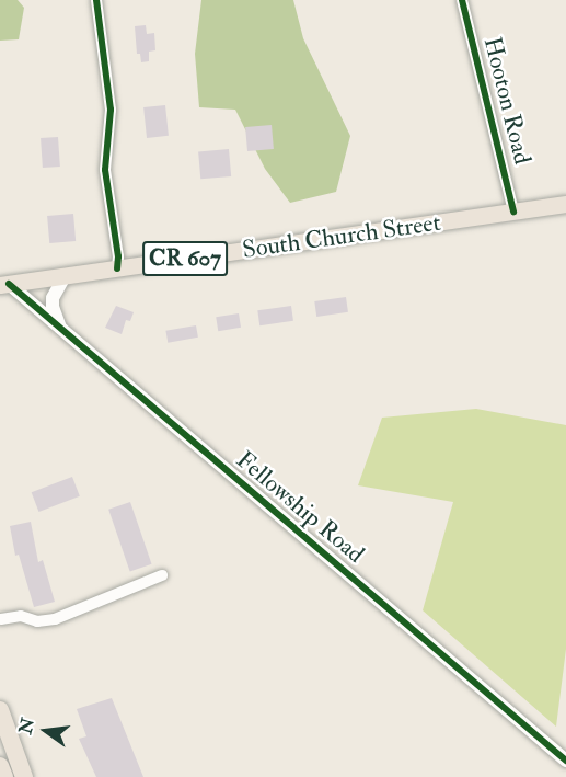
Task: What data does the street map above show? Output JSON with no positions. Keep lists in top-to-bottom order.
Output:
{
  "streets": {
    "main road": ["South Church Street", "CR 607"],
    "street": ["Hooton Road", "Fellowship Road"]
  },
  "crossings": [
    ["Hooton Road", "South Church Street"],
    ["South Church Street", "Fellowship Road"]
  ],
  "north": "left"
}
